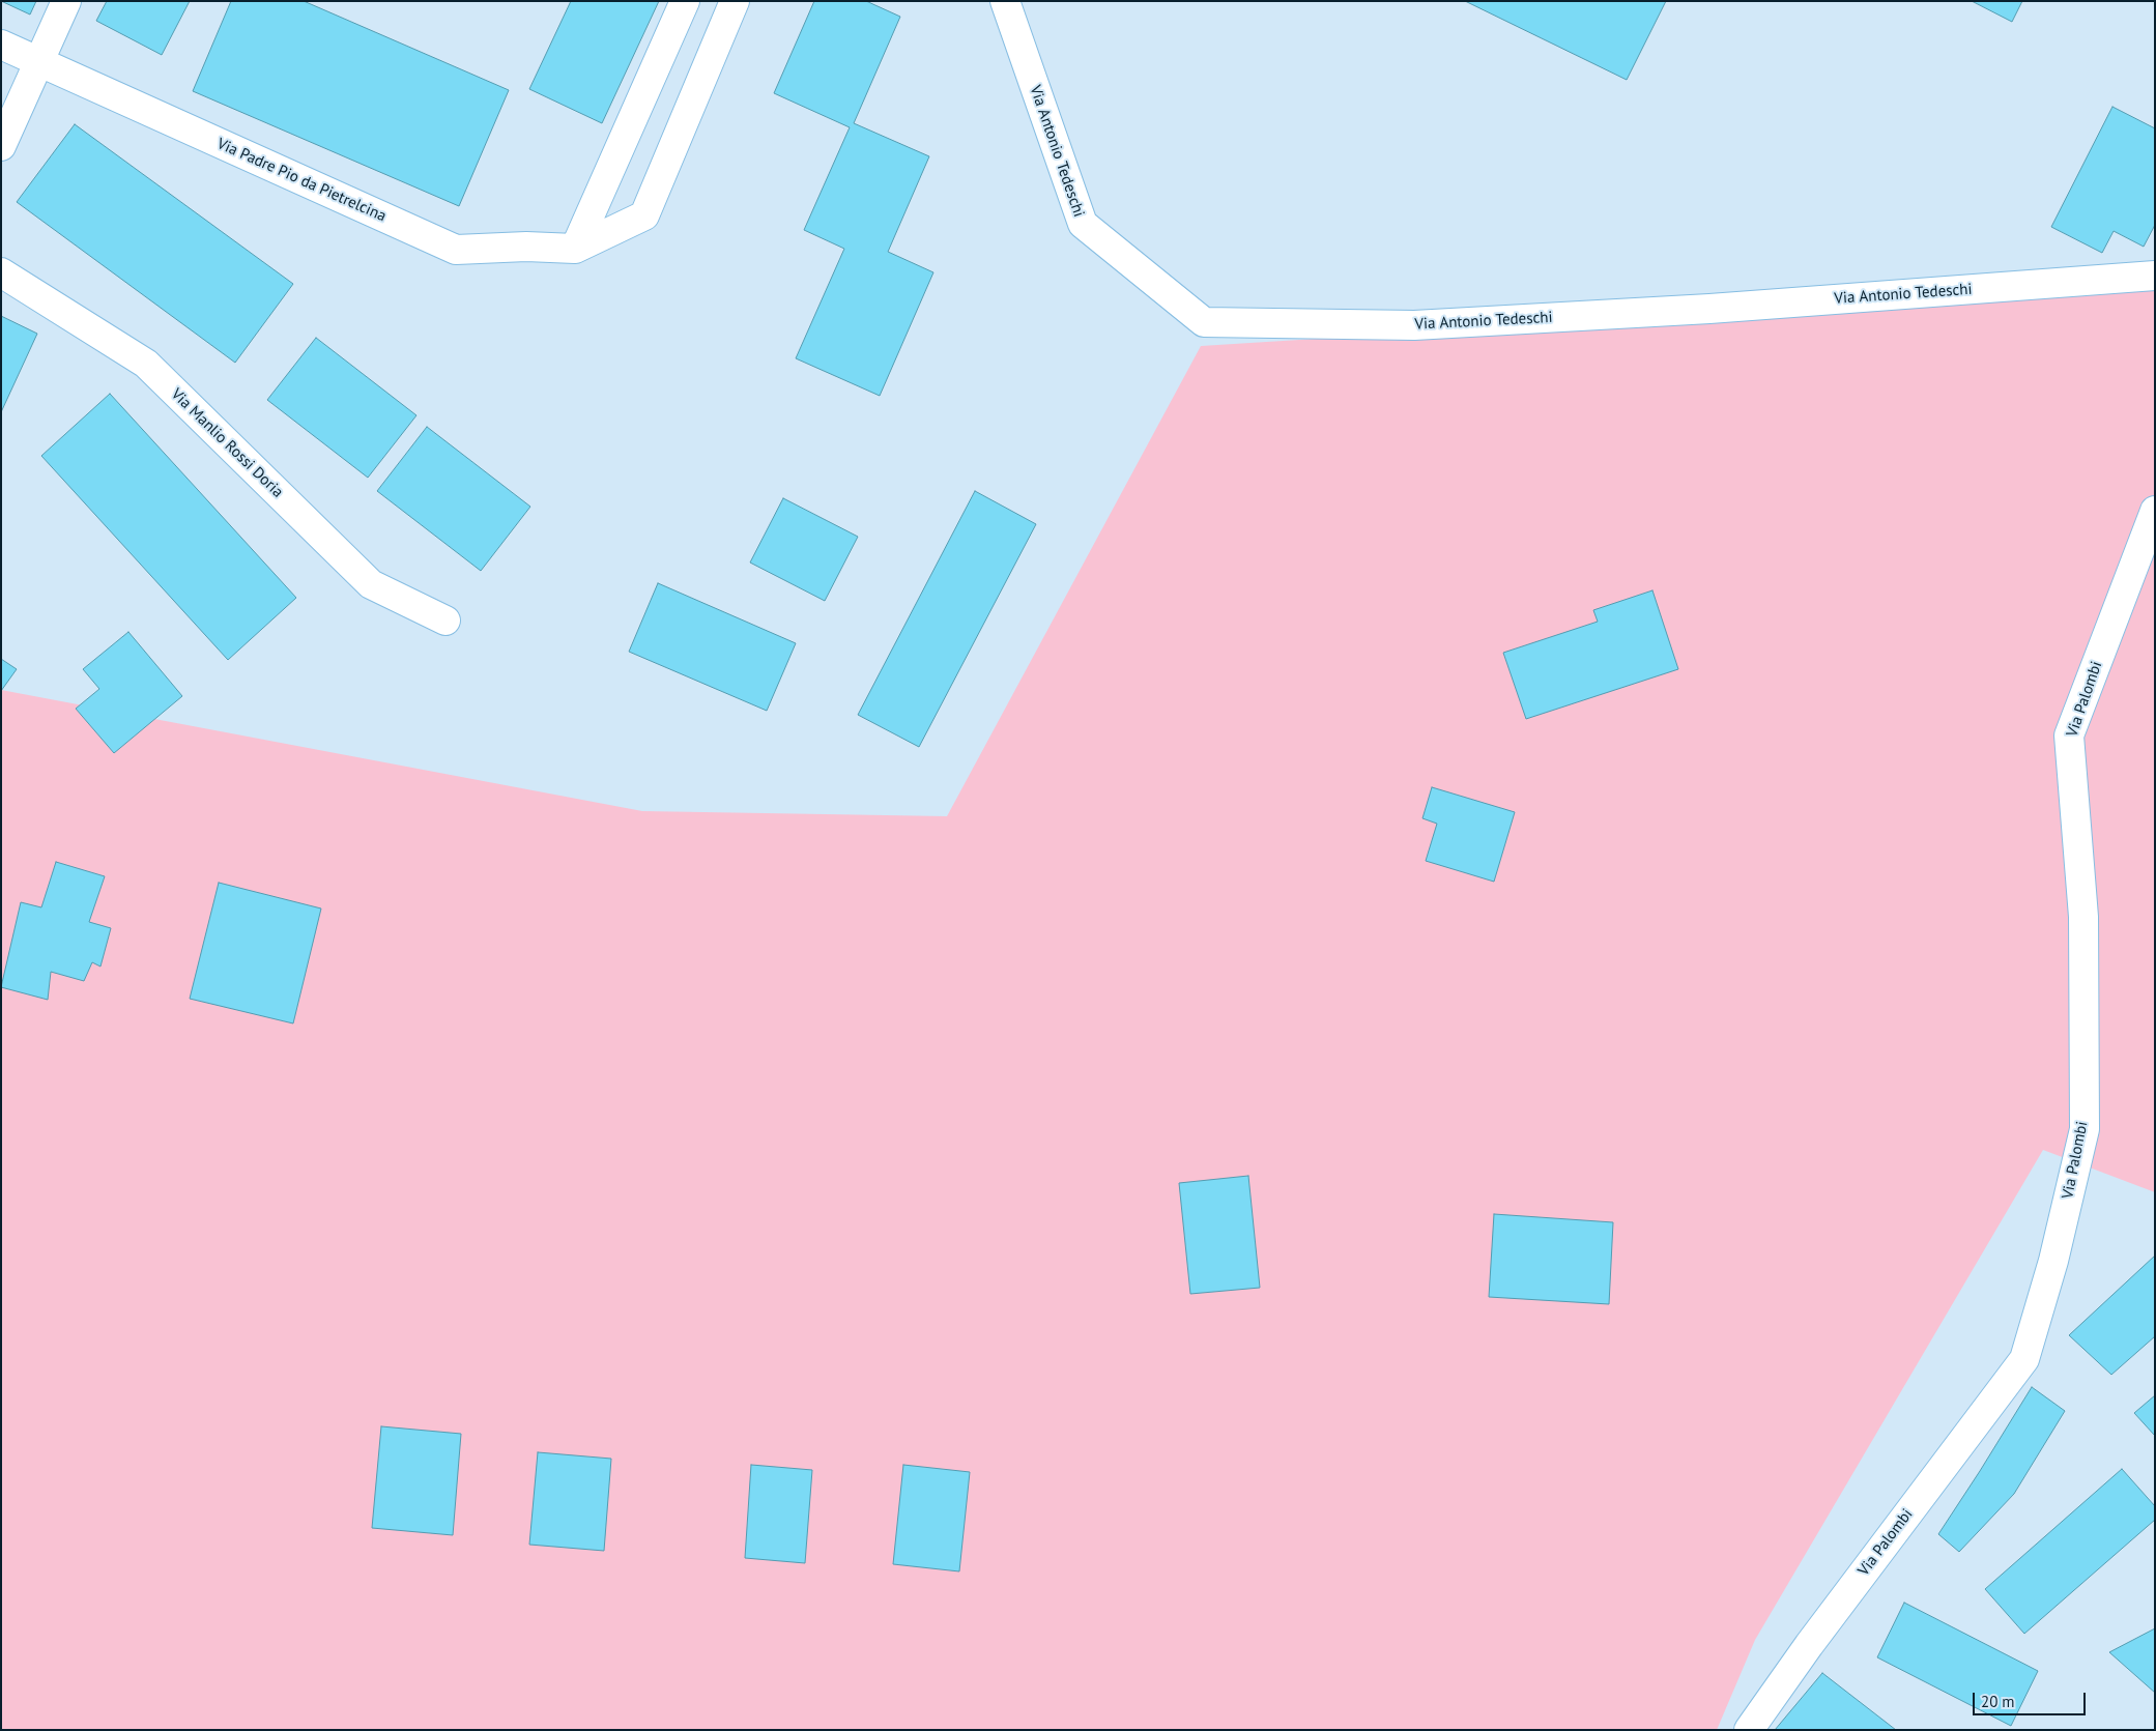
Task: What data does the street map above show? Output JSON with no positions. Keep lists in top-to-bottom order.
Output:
{
  "streets": {
    "street": [
      "Via Antonio Tedeschi",
      "Via Padre Pio da Pietrelcina",
      "Via Manlio Rossi Doria",
      "Via Palombi"
    ]
  },
  "scale_bar": "20 m"
}
